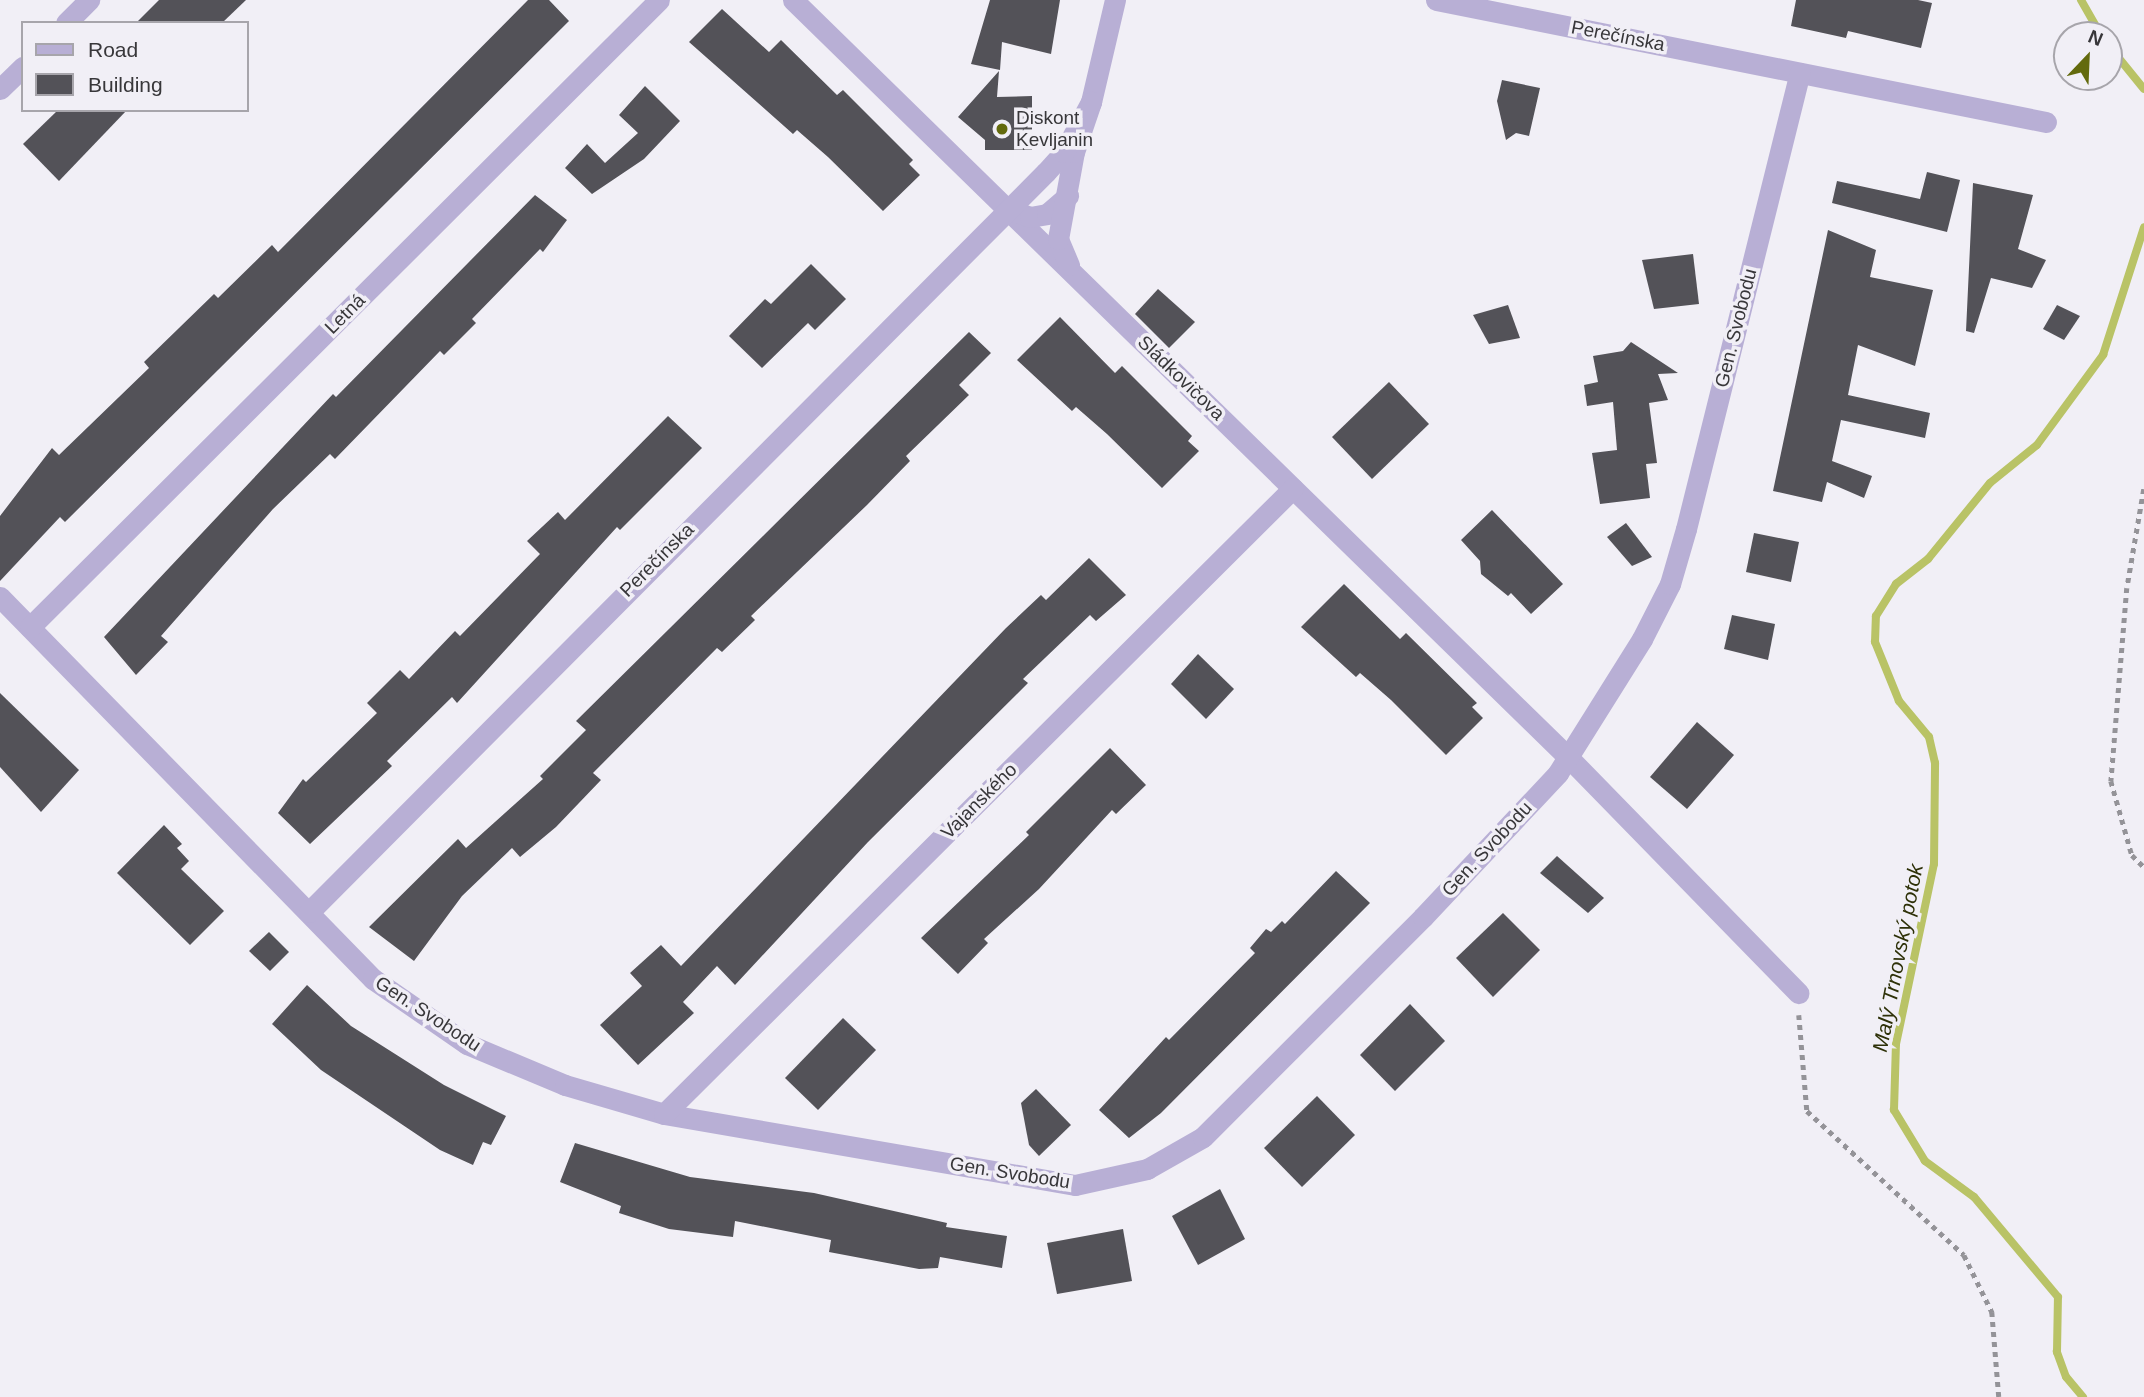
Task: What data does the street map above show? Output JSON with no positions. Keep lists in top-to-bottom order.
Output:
{
  "streets": {
    "street": [
      "Perečínska",
      "Letná",
      "Gen. Svobodu",
      "Sládkovičova",
      "Vajanského"
    ]
  },
  "crossings": [
    ["Perečínska", "Gen. Svobodu"],
    ["Perečínska", "Sládkovičova"],
    ["Letná", "Gen. Svobodu"],
    ["Gen. Svobodu", "Sládkovičova"],
    ["Gen. Svobodu", "Vajanského"],
    ["Sládkovičova", "Vajanského"]
  ],
  "water": ["Malý Trnovský potok"],
  "places": ["Diskont Kevljanin"],
  "legend": ["Road", "Building"],
  "north": "top right"
}
